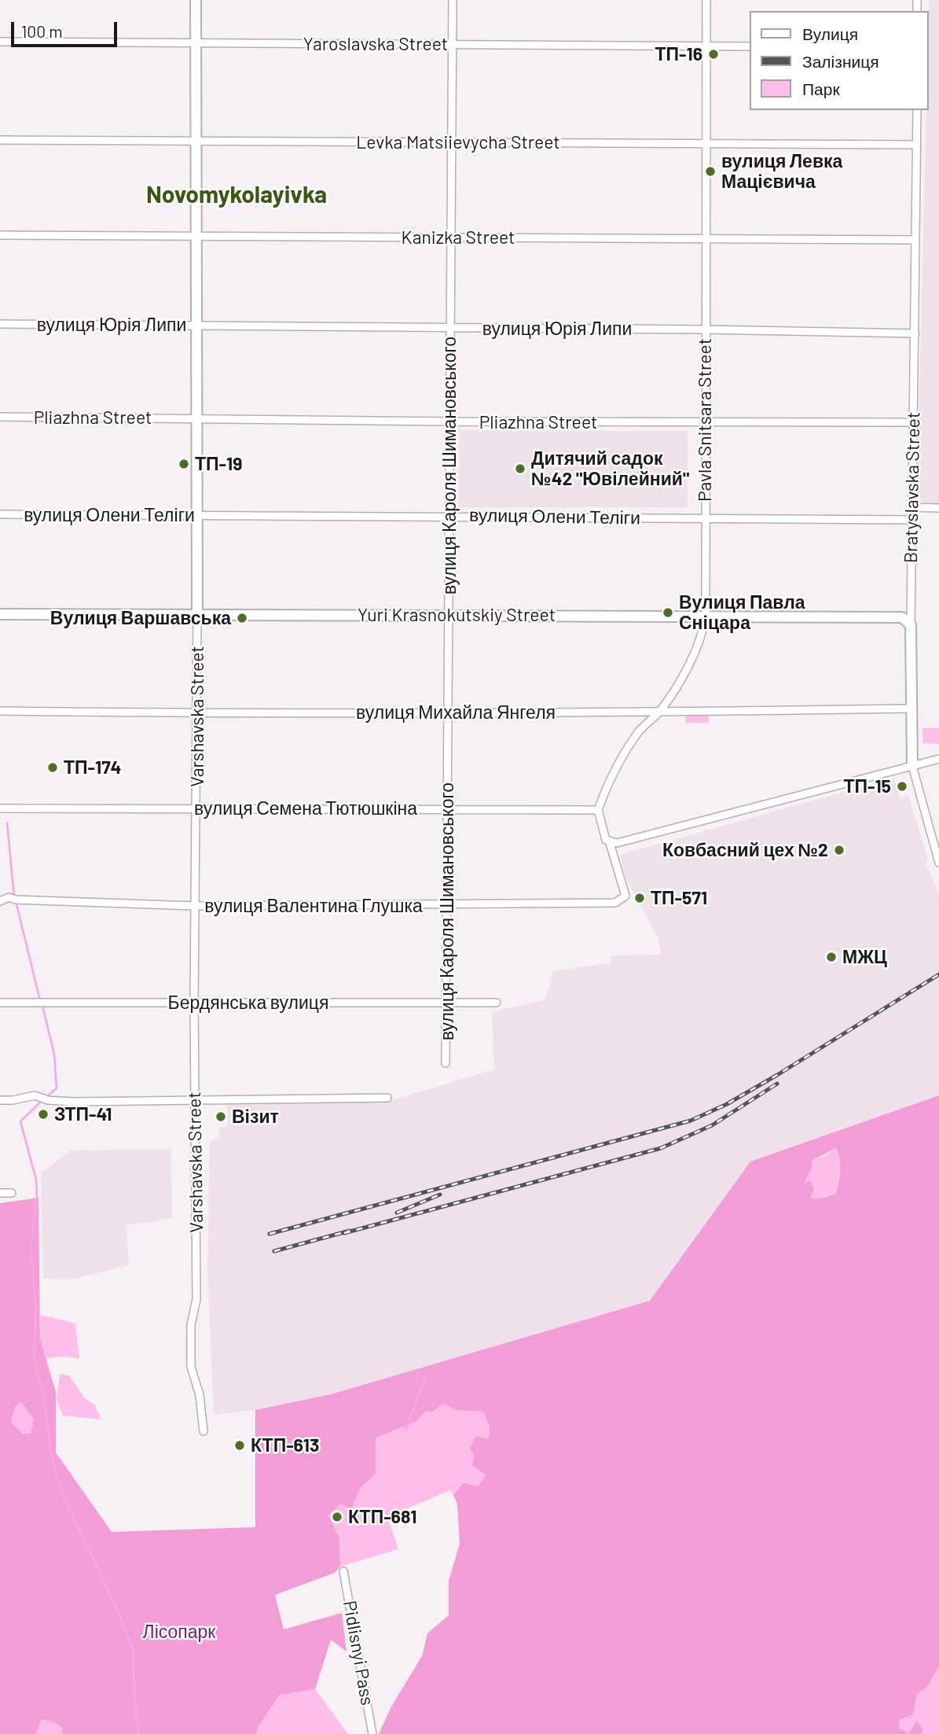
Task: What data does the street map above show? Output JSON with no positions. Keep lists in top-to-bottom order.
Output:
{
  "streets": {
    "street": [
      "Yaroslavska Street",
      "Levka Matsiievycha Street",
      "Kanizka Street",
      "вулиця Юрія Липи",
      "Pliazhna Street",
      "Pavla Snitsara Street",
      "вулиця Кароля Шимановського",
      "Bratyslavska Street",
      "вулиця Олени Теліги",
      "Yuri Krasnokutskiy Street",
      "вулиця Михайла Янгеля",
      "Varshavska Street",
      "вулиця Семена Тютюшкіна",
      "вулиця Валентина Глушка",
      "Бердянська вулиця",
      "Pidlisnyi Pass"
    ]
  },
  "crossings": [
    ["Yaroslavska Street", "Pavla Snitsara Street"],
    ["Yaroslavska Street", "вулиця Кароля Шимановського"],
    ["Yaroslavska Street", "Varshavska Street"],
    ["Levka Matsiievycha Street", "Pavla Snitsara Street"],
    ["Levka Matsiievycha Street", "вулиця Кароля Шимановського"],
    ["Levka Matsiievycha Street", "Bratyslavska Street"],
    ["Levka Matsiievycha Street", "Varshavska Street"],
    ["Kanizka Street", "Pavla Snitsara Street"],
    ["Kanizka Street", "вулиця Кароля Шимановського"],
    ["Kanizka Street", "Bratyslavska Street"],
    ["Kanizka Street", "Varshavska Street"],
    ["вулиця Юрія Липи", "Pavla Snitsara Street"],
    ["вулиця Юрія Липи", "вулиця Кароля Шимановського"],
    ["вулиця Юрія Липи", "Bratyslavska Street"],
    ["вулиця Юрія Липи", "Varshavska Street"],
    ["Pliazhna Street", "Pavla Snitsara Street"],
    ["Pliazhna Street", "вулиця Кароля Шимановського"],
    ["Pliazhna Street", "Bratyslavska Street"],
    ["Pliazhna Street", "Varshavska Street"],
    ["Pavla Snitsara Street", "вулиця Олени Теліги"],
    ["Pavla Snitsara Street", "Yuri Krasnokutskiy Street"],
    ["Pavla Snitsara Street", "вулиця Михайла Янгеля"],
    ["Pavla Snitsara Street", "вулиця Семена Тютюшкіна"],
    ["вулиця Кароля Шимановського", "вулиця Олени Теліги"],
    ["вулиця Кароля Шимановського", "Yuri Krasnokutskiy Street"],
    ["вулиця Кароля Шимановського", "вулиця Михайла Янгеля"],
    ["вулиця Кароля Шимановського", "вулиця Семена Тютюшкіна"],
    ["вулиця Кароля Шимановського", "вулиця Валентина Глушка"],
    ["вулиця Кароля Шимановського", "Бердянська вулиця"],
    ["Bratyslavska Street", "вулиця Олени Теліги"],
    ["Bratyslavska Street", "Yuri Krasnokutskiy Street"],
    ["Bratyslavska Street", "вулиця Михайла Янгеля"],
    ["вулиця Олени Теліги", "Varshavska Street"],
    ["Yuri Krasnokutskiy Street", "Varshavska Street"],
    ["вулиця Михайла Янгеля", "Varshavska Street"],
    ["Varshavska Street", "вулиця Семена Тютюшкіна"],
    ["Varshavska Street", "вулиця Валентина Глушка"],
    ["Varshavska Street", "Бердянська вулиця"]
  ],
  "districts": ["Novomykolayivka"],
  "parks": ["Лісопарк"],
  "places": [
    "ТП-16",
    "вулиця Левка Мацієвича",
    "ТП-19",
    "Дитячий садок №42 \"Ювілейний\"",
    "Вулиця Павла Сніцара",
    "Вулиця Варшавська",
    "ТП-174",
    "ТП-15",
    "Ковбасний цех №2",
    "ТП-571",
    "МЖЦ",
    "ЗТП-41",
    "Візит",
    "КТП-613",
    "КТП-681"
  ],
  "legend": ["Вулиця", "Залізниця", "Парк"],
  "scale_bar": "100 m"
}
